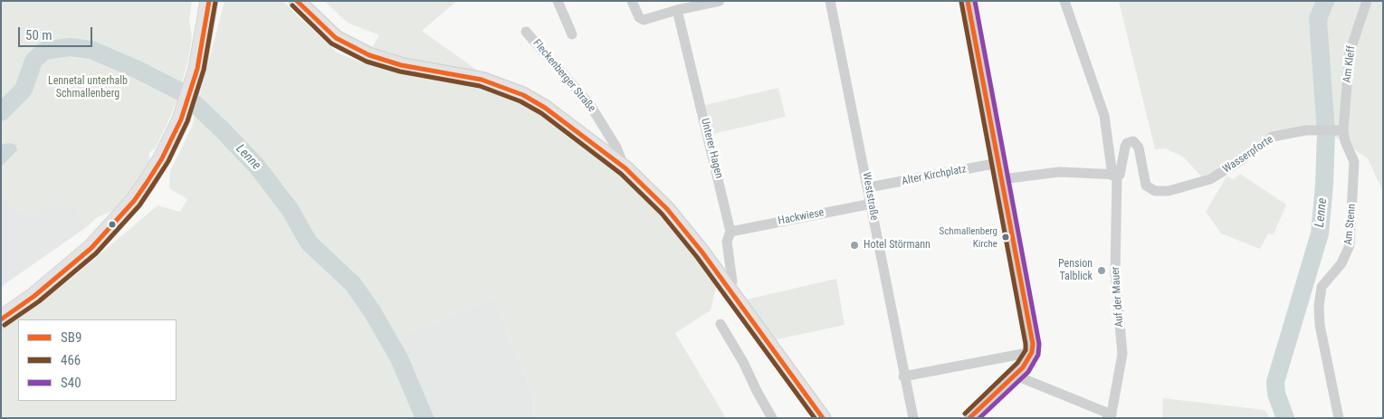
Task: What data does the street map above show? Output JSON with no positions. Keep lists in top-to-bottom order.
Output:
{
  "streets": {
    "street": [
      "Am Kleff",
      "Fleckenberger Straße",
      "Unterer Hagen",
      "Wasserpforte",
      "Alter Kirchplatz",
      "Weststraße",
      "Hackwiese",
      "Am Stenn",
      "Auf der Mauer"
    ]
  },
  "crossings": [
    ["Am Kleff", "Wasserpforte"],
    ["Am Kleff", "Am Stenn"],
    ["Fleckenberger Straße", "Unterer Hagen"],
    ["Unterer Hagen", "Hackwiese"],
    ["Wasserpforte", "Am Stenn"],
    ["Wasserpforte", "Auf der Mauer"],
    ["Alter Kirchplatz", "Weststraße"],
    ["Weststraße", "Hackwiese"]
  ],
  "water": ["Lenne"],
  "parks": ["Lennetal unterhalb Schmallenberg"],
  "places": ["Schmallenberg Kirche", "Hotel Störmann", "Pension Talblick"],
  "lines": ["transit line SB9", "transit line S40", "transit line 466"],
  "legend": ["SB9", "466", "S40"],
  "scale_bar": "50 m"
}
